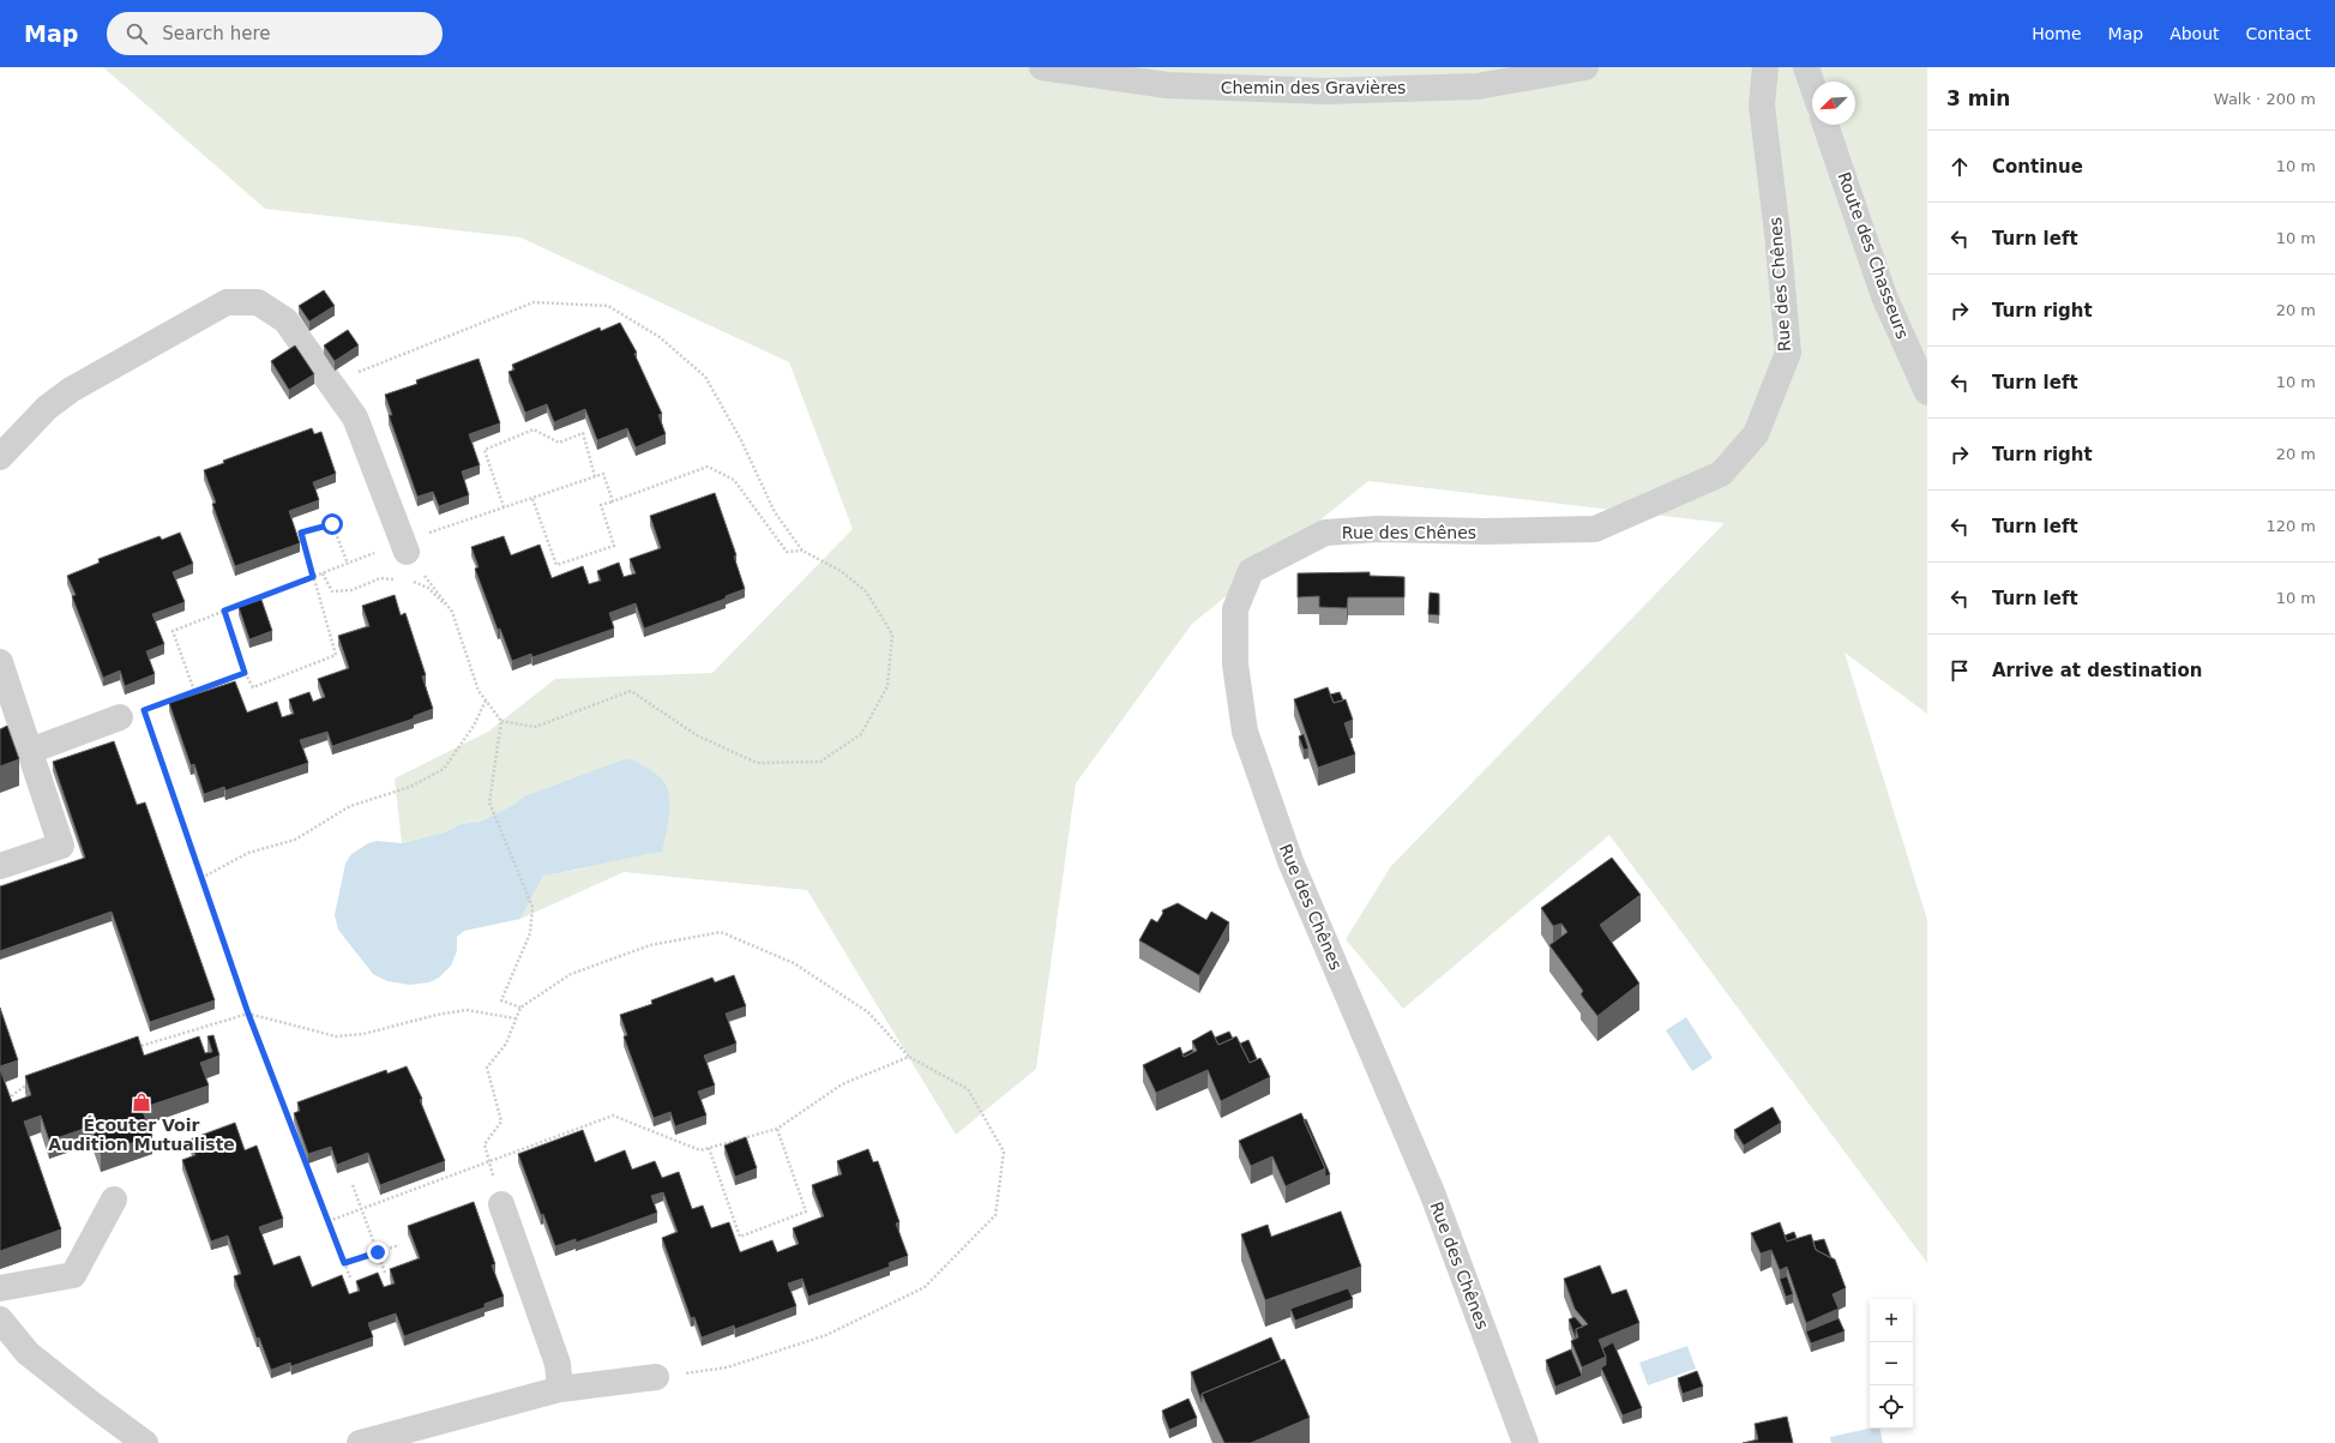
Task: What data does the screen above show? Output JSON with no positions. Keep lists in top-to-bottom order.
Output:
{
  "streets": {
    "street": ["Chemin des Gravières", "Route des Chasseurs", "Rue des Chênes"]
  },
  "places": {
    "shop": ["Écouter Voir Audition Mutualiste"]
  },
  "north": "bottom left",
  "page": {
    "header": "Map",
    "search": "Search here",
    "nav": [
      "Home",
      "Map",
      "About",
      "Contact"
    ],
    "heading": ["3 min", "Walk · 200 m"],
    "list": [
      ["Continue", "10 m"],
      ["Turn left", "10 m"],
      ["Turn right", "20 m"],
      ["Turn left", "10 m"],
      ["Turn right", "20 m"],
      ["Turn left", "120 m"],
      ["Turn left", "10 m"],
      "Arrive at destination"
    ],
    "map_buttons": ["+", "−"]
  }
}
